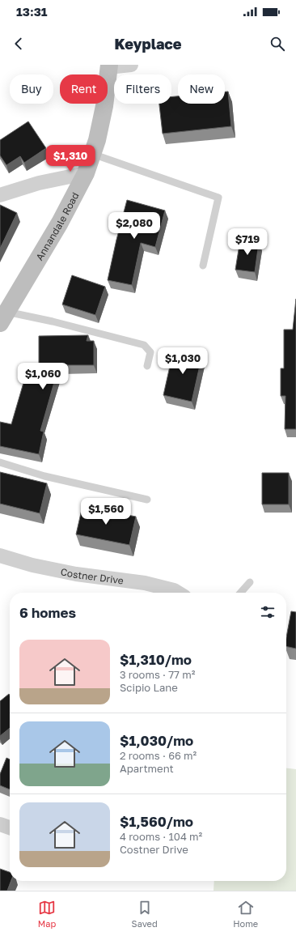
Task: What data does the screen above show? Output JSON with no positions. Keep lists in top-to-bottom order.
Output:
{
  "streets": {
    "main road": ["Annandale Road"],
    "street": ["Costner Drive"]
  },
  "page": {
    "status": "13:31",
    "header": "Keyplace",
    "chip": [
      "Buy",
      "Rent",
      "Filters",
      "New"
    ],
    "price": [
      "$1,310",
      "$2,080",
      "$719",
      "$1,030",
      "$1,060",
      "$1,560"
    ],
    "heading": "6 homes",
    "list": [
      {
        "name": "$1,310/mo",
        "note": "3 rooms · 77 m² · Scipio Lane"
      },
      {
        "name": "$1,030/mo",
        "note": "2 rooms · 66 m² · Apartment"
      },
      {
        "name": "$1,560/mo",
        "note": "4 rooms · 104 m² · Costner Drive"
      }
    ],
    "tabs": ["Map", "Saved", "Home"]
  }
}
